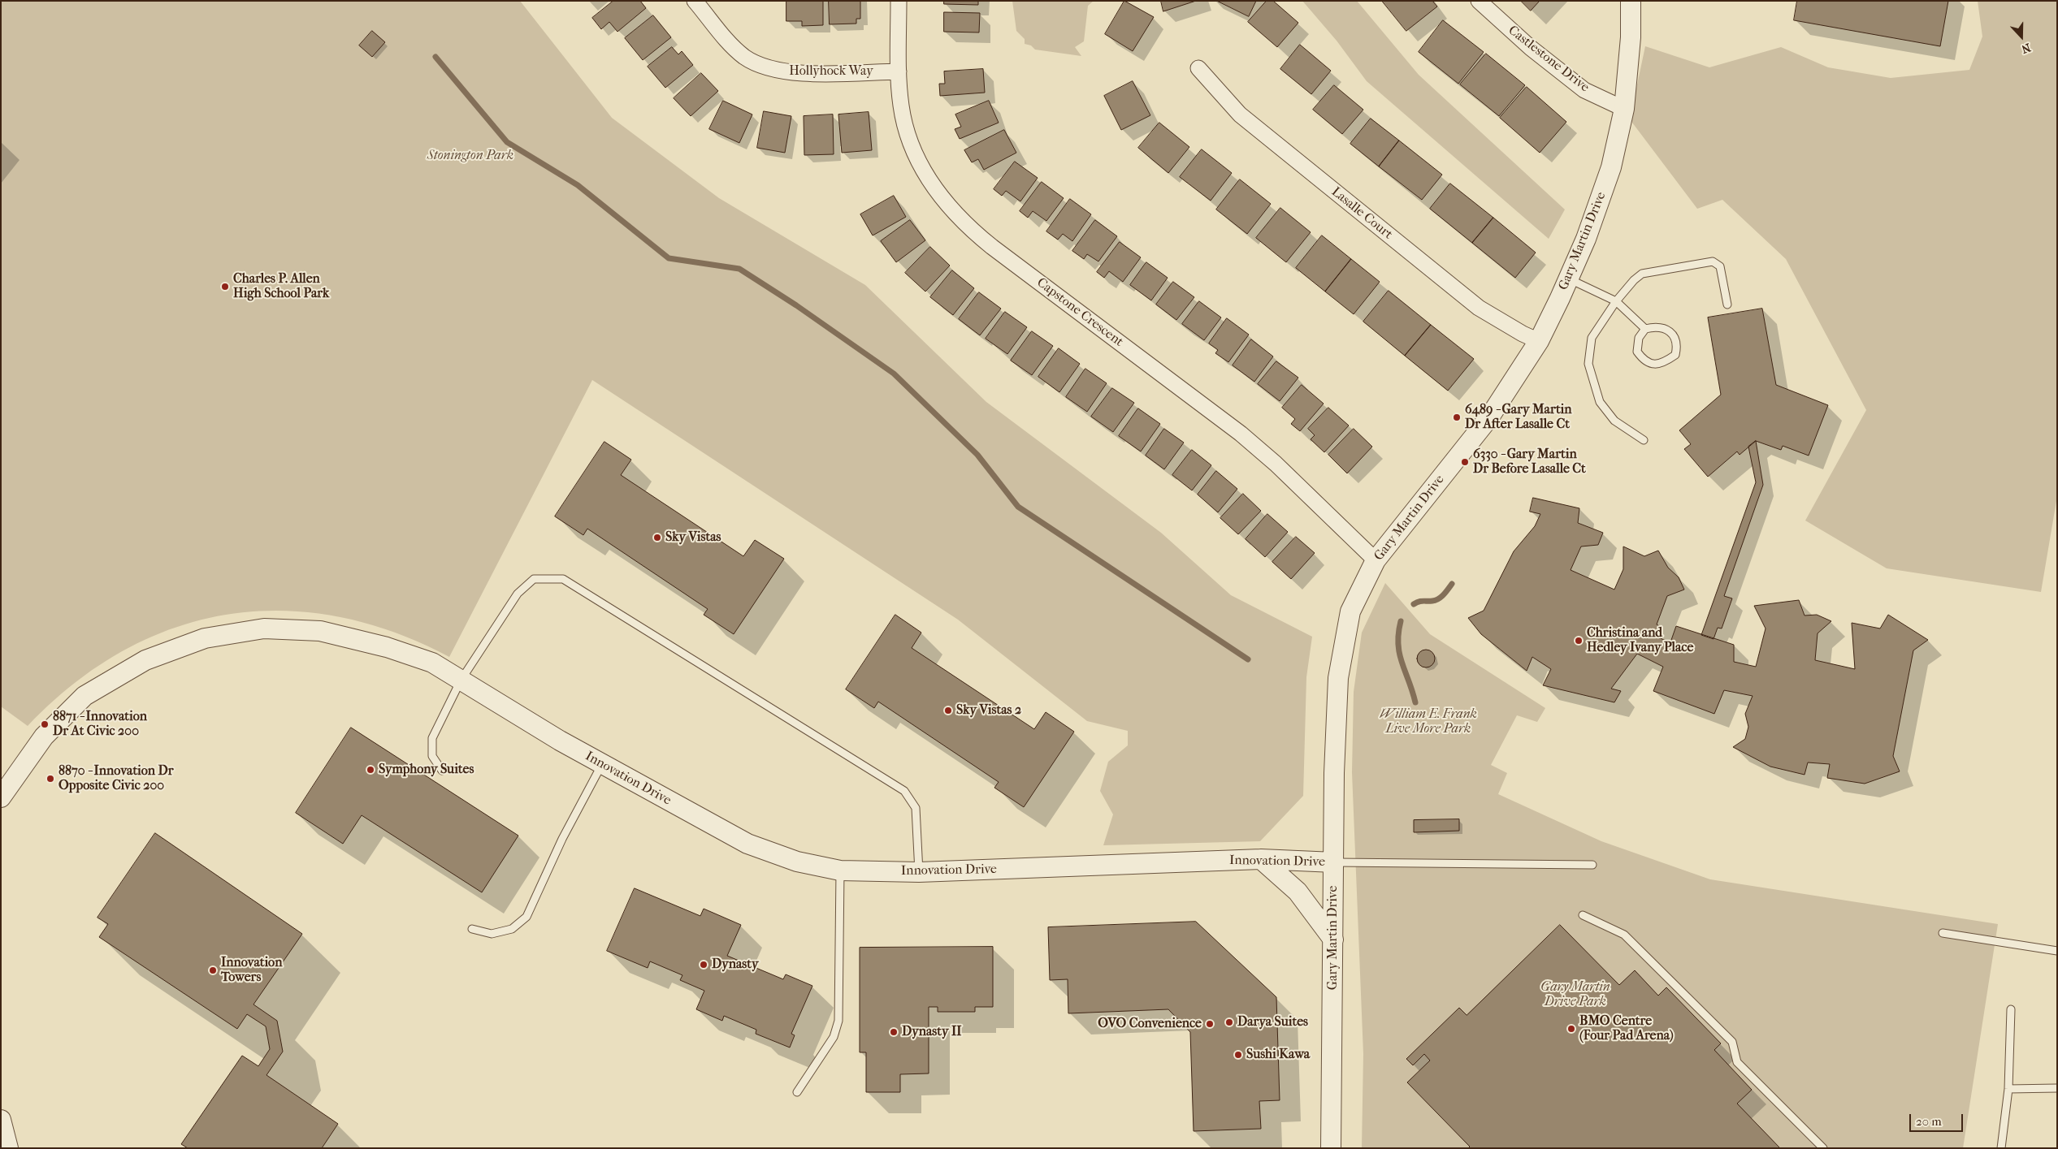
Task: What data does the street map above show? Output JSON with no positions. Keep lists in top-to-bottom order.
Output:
{
  "streets": {
    "street": [
      "Castlestone Drive",
      "Hollyhock Way",
      "Lasalle Court",
      "Gary Martin Drive",
      "Capstone Crescent",
      "Innovation Drive"
    ]
  },
  "crossings": [
    ["Castlestone Drive", "Gary Martin Drive"],
    ["Hollyhock Way", "Capstone Crescent"],
    ["Lasalle Court", "Gary Martin Drive"],
    ["Gary Martin Drive", "Capstone Crescent"],
    ["Gary Martin Drive", "Innovation Drive"]
  ],
  "parks": ["Stonington Park", "William E. Frank Live More Park", "Gary Martin Drive Park"],
  "places": [
    "Charles P. Allen High School Park",
    "6489 - Gary Martin Dr After Lasalle Ct",
    "6330 - Gary Martin Dr Before Lasalle Ct",
    "Sky Vistas",
    "Christina and Hedley Ivany Place",
    "Sky Vistas 2",
    "8871 - Innovation Dr At Civic 200",
    "Symphony Suites",
    "8870 - Innovation Dr Opposite Civic 200",
    "Dynasty",
    "Innovation Towers",
    "Darya Suites",
    "OVO Convenience",
    "BMO Centre (Four Pad Arena)",
    "Dynasty II",
    "Sushi Kawa"
  ],
  "scale_bar": "20 m",
  "north": "bottom"
}
